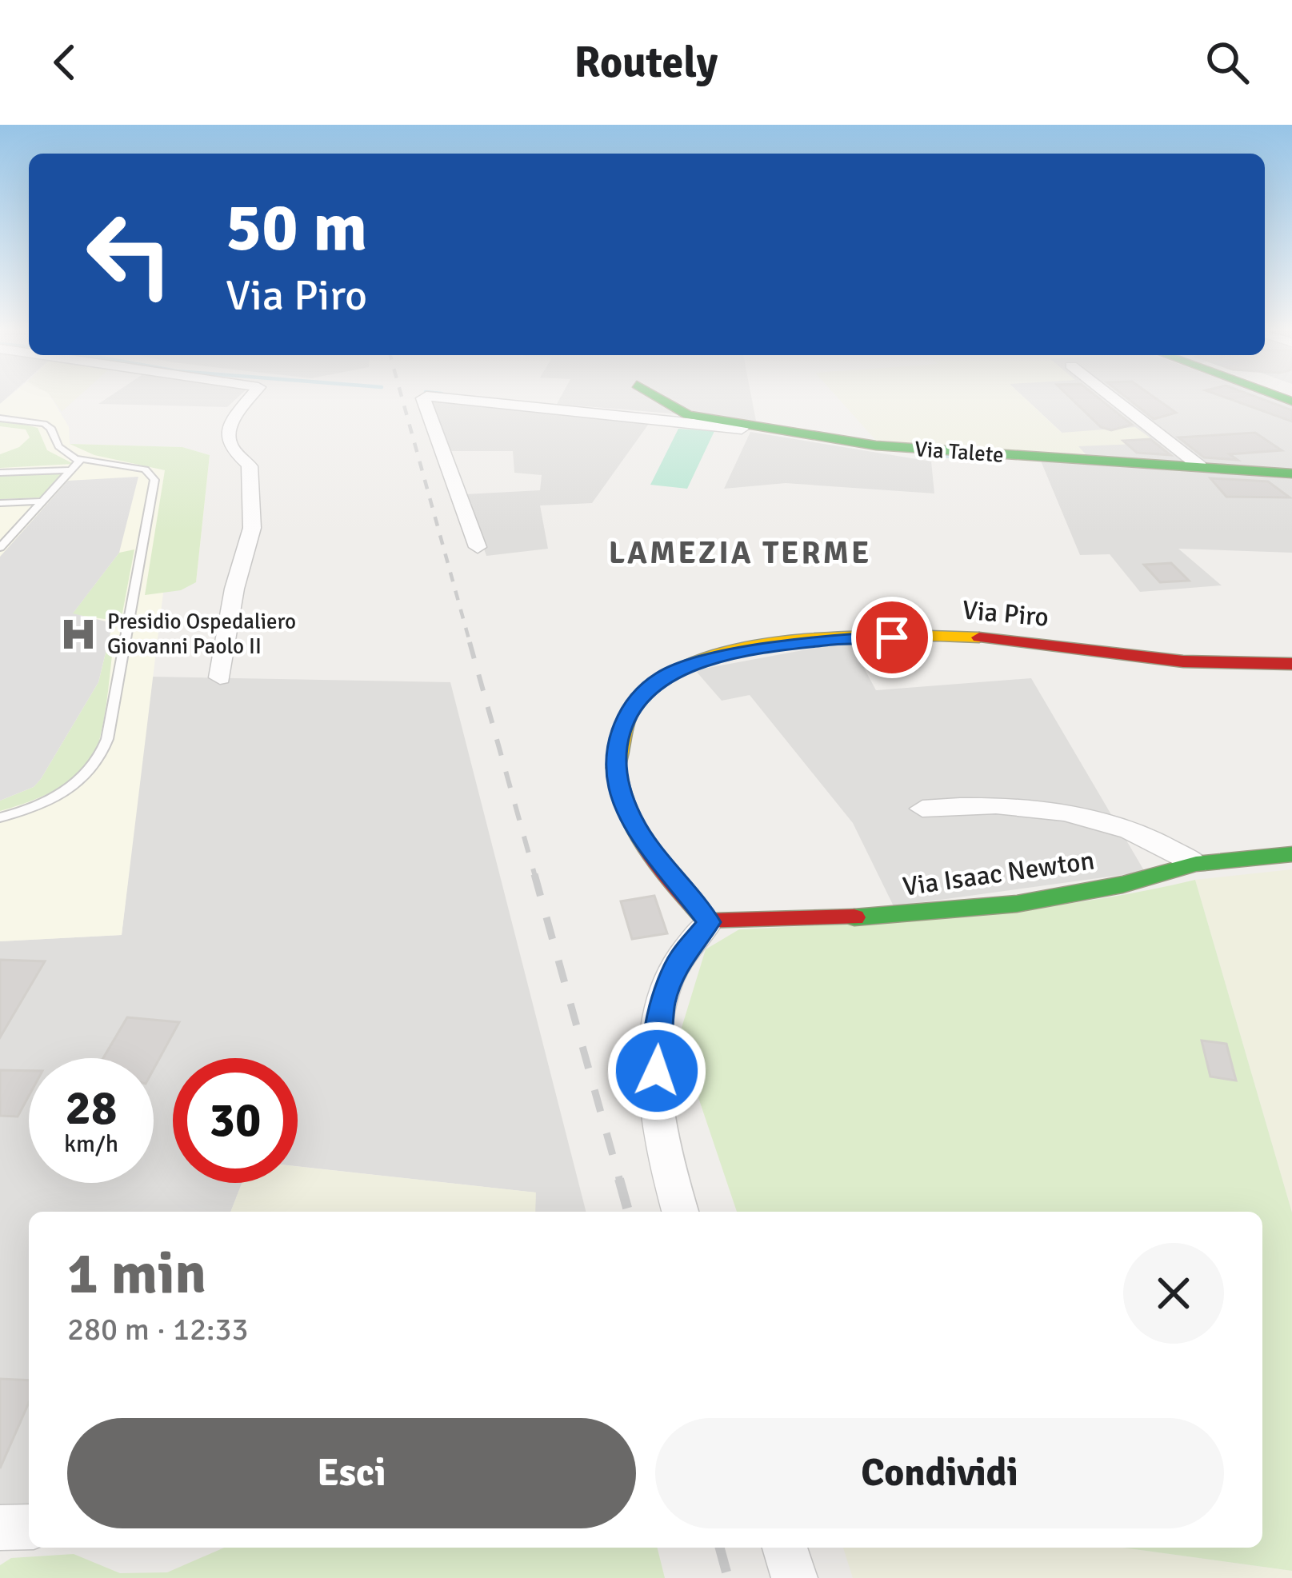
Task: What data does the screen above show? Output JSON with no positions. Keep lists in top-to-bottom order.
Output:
{
  "streets": {
    "street": ["Via Talete", "Via Piro", "Via Isaac Newton"]
  },
  "crossings": [
    ["Via Piro", "Via Isaac Newton"]
  ],
  "districts": ["LAMEZIA TERME"],
  "places": {
    "hospital": ["Presidio Ospedaliero Giovanni Paolo II"]
  },
  "page": {
    "header": "Routely",
    "turn": ["50 m", "Via Piro"],
    "speed": "28 km/h",
    "limit": "30",
    "heading": ["1 min", "280 m · 12:33"],
    "buttons": ["Esci", "Condividi"]
  }
}
